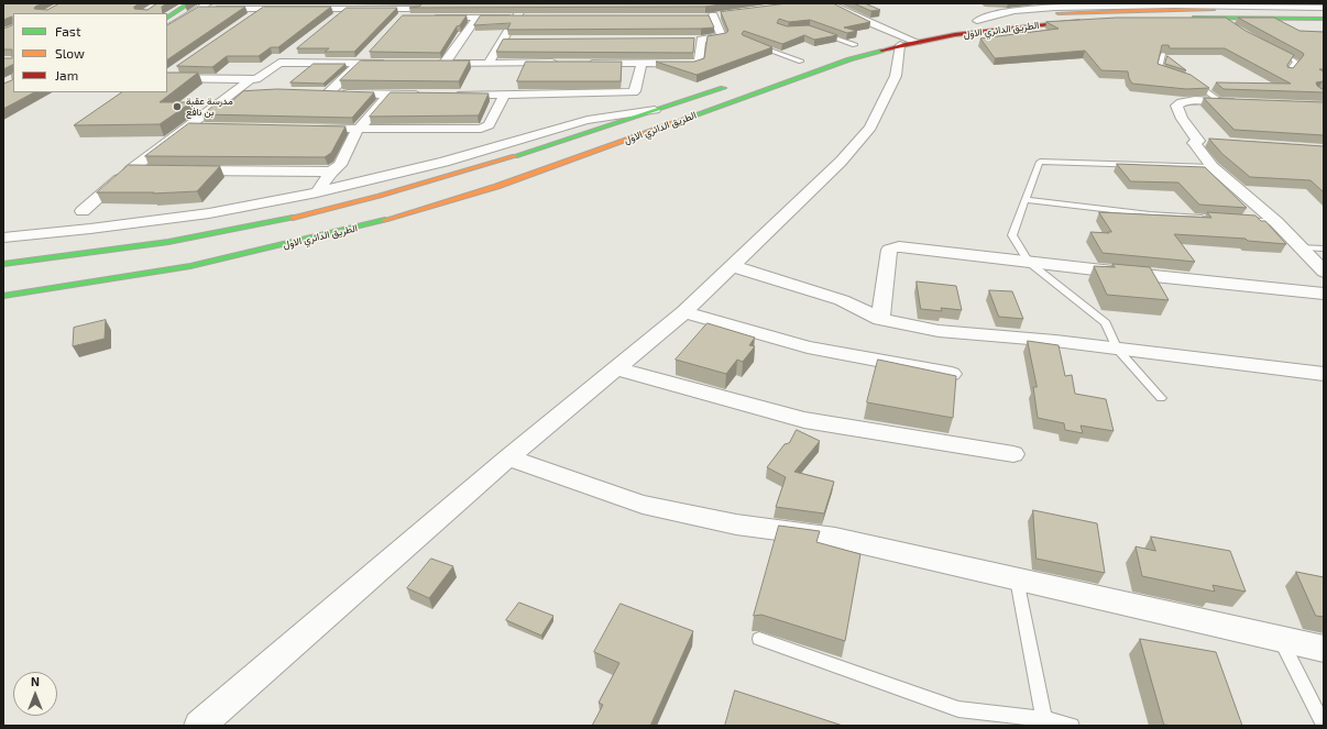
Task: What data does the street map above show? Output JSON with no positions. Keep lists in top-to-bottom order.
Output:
{
  "streets": {
    "main road": ["الطريق الدائري الاول"]
  },
  "places": ["مدرسة عقبة بن نافع"],
  "legend": ["Fast", "Slow", "Jam"],
  "north": "top"
}
